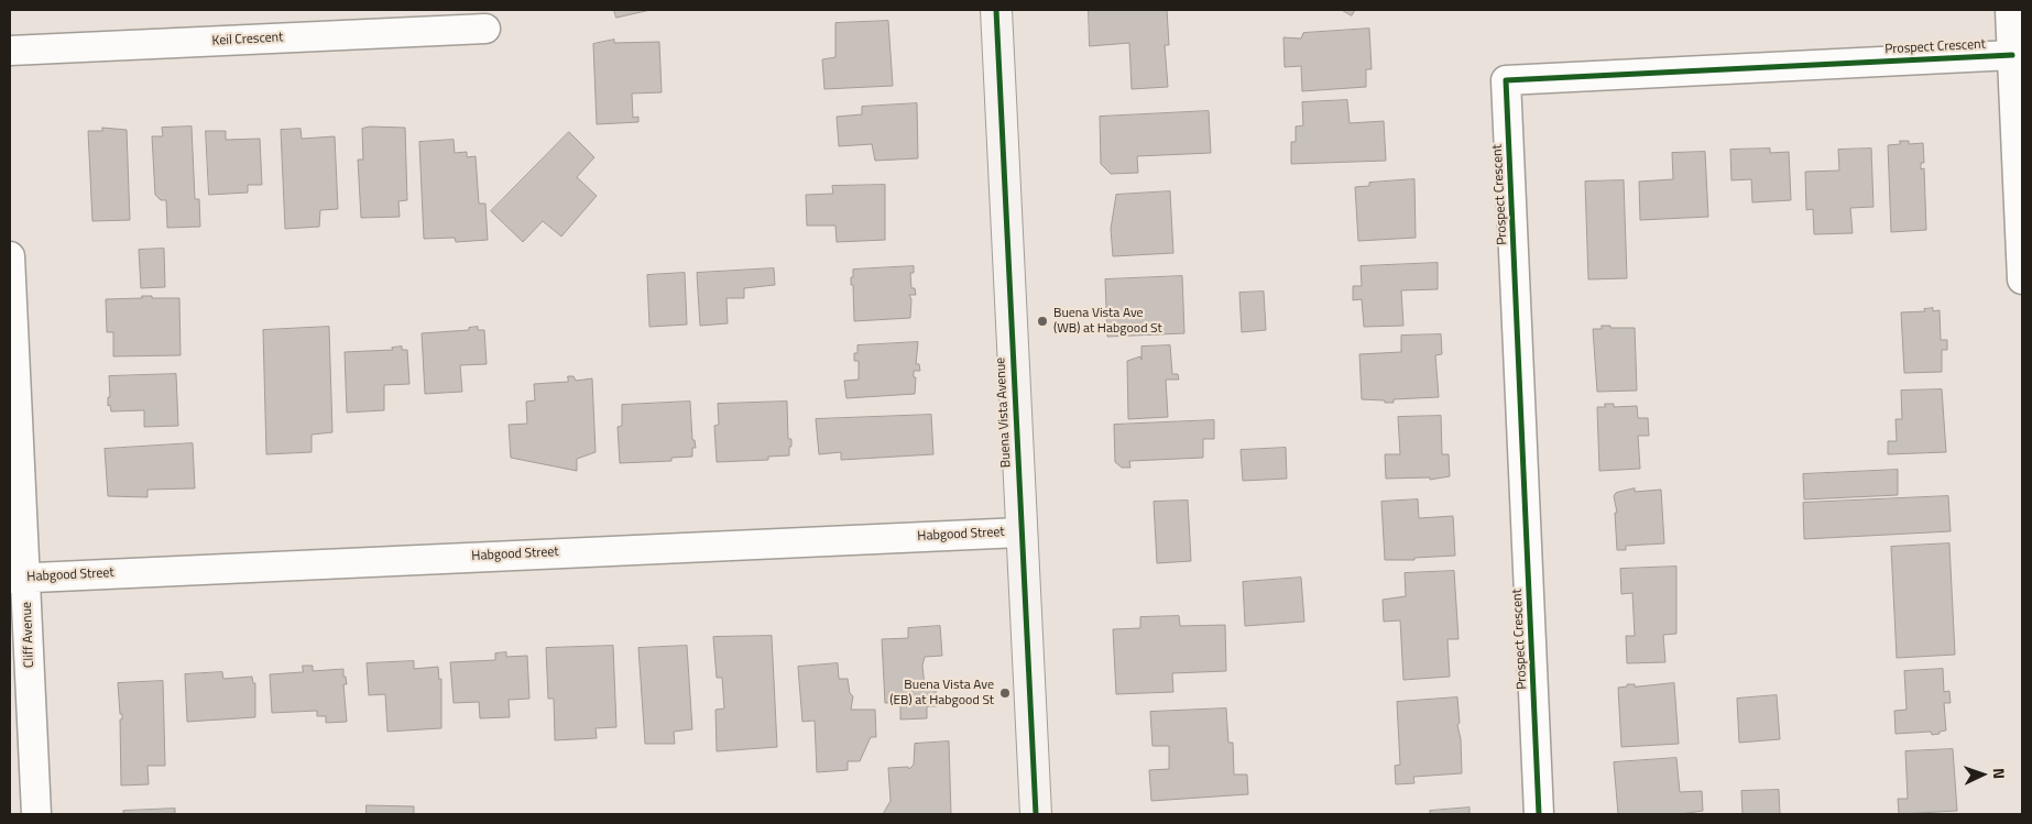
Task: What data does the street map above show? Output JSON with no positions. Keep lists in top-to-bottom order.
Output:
{
  "streets": {
    "street": [
      "Keil Crescent",
      "Prospect Crescent",
      "Buena Vista Avenue",
      "Habgood Street",
      "Cliff Avenue"
    ]
  },
  "crossings": [
    ["Buena Vista Avenue", "Habgood Street"],
    ["Habgood Street", "Cliff Avenue"]
  ],
  "places": ["Buena Vista Ave (WB) at Habgood St", "Buena Vista Ave (EB) at Habgood St"],
  "north": "right"
}
